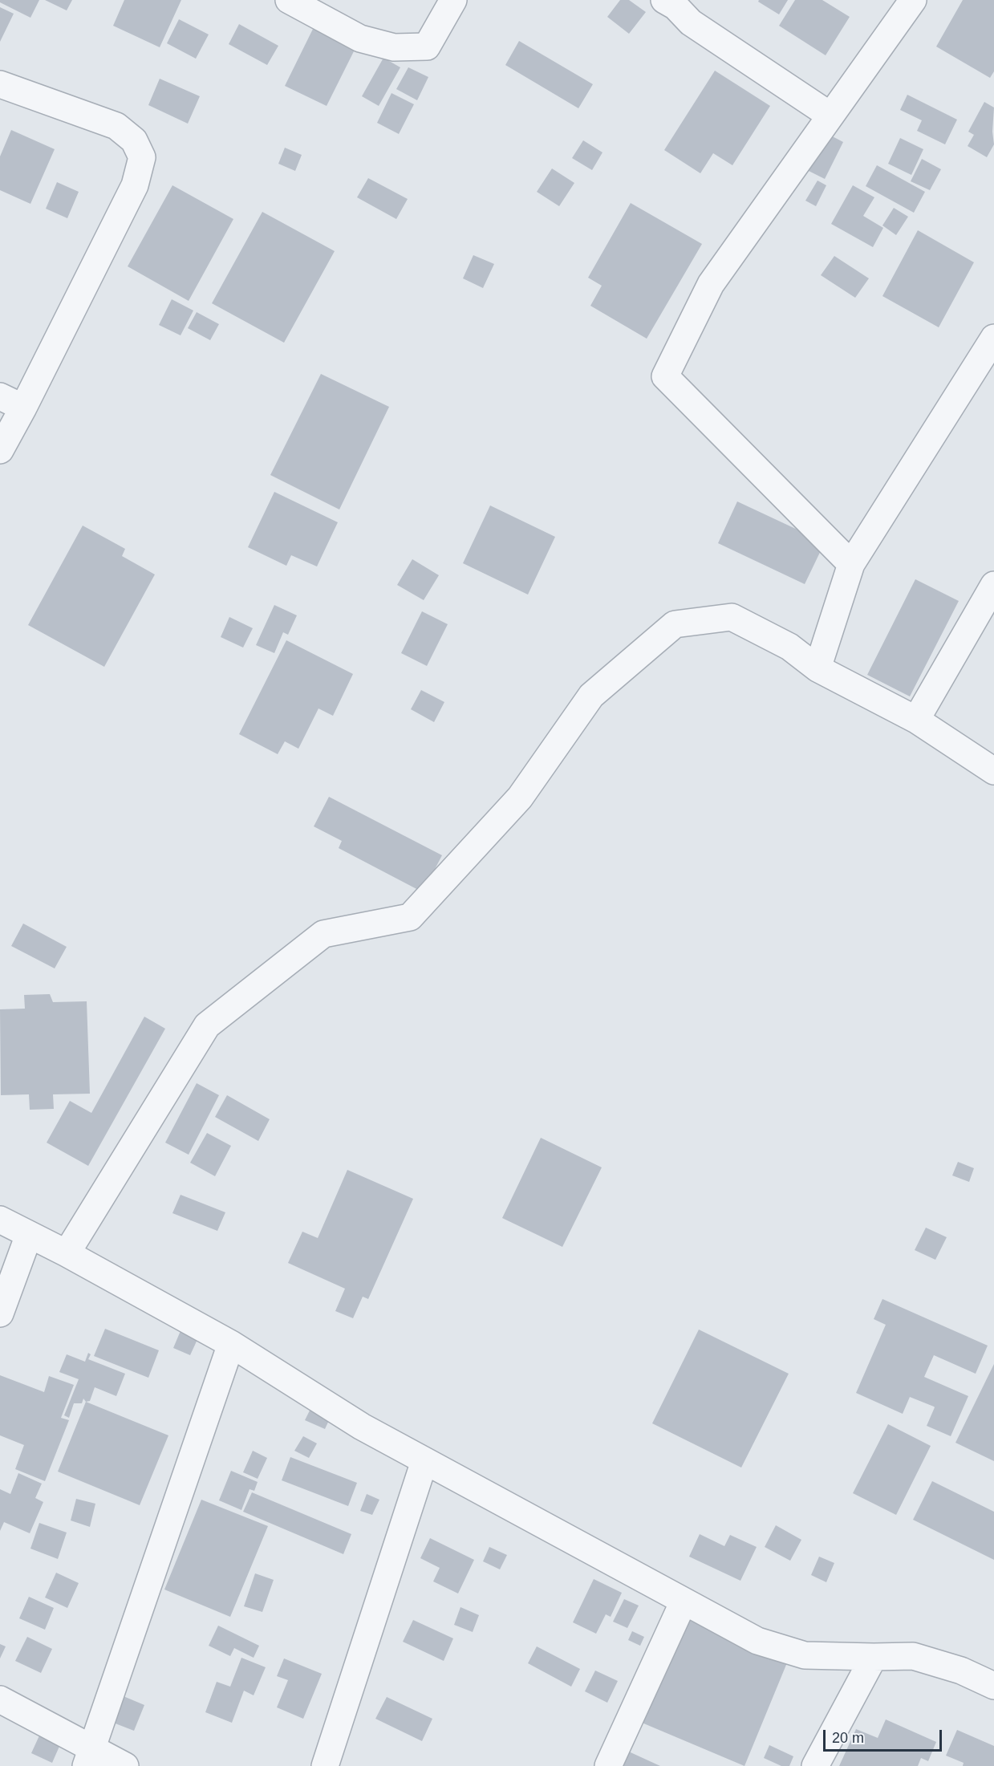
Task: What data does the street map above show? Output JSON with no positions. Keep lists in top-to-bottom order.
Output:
{
  "scale_bar": "20 m"
}
